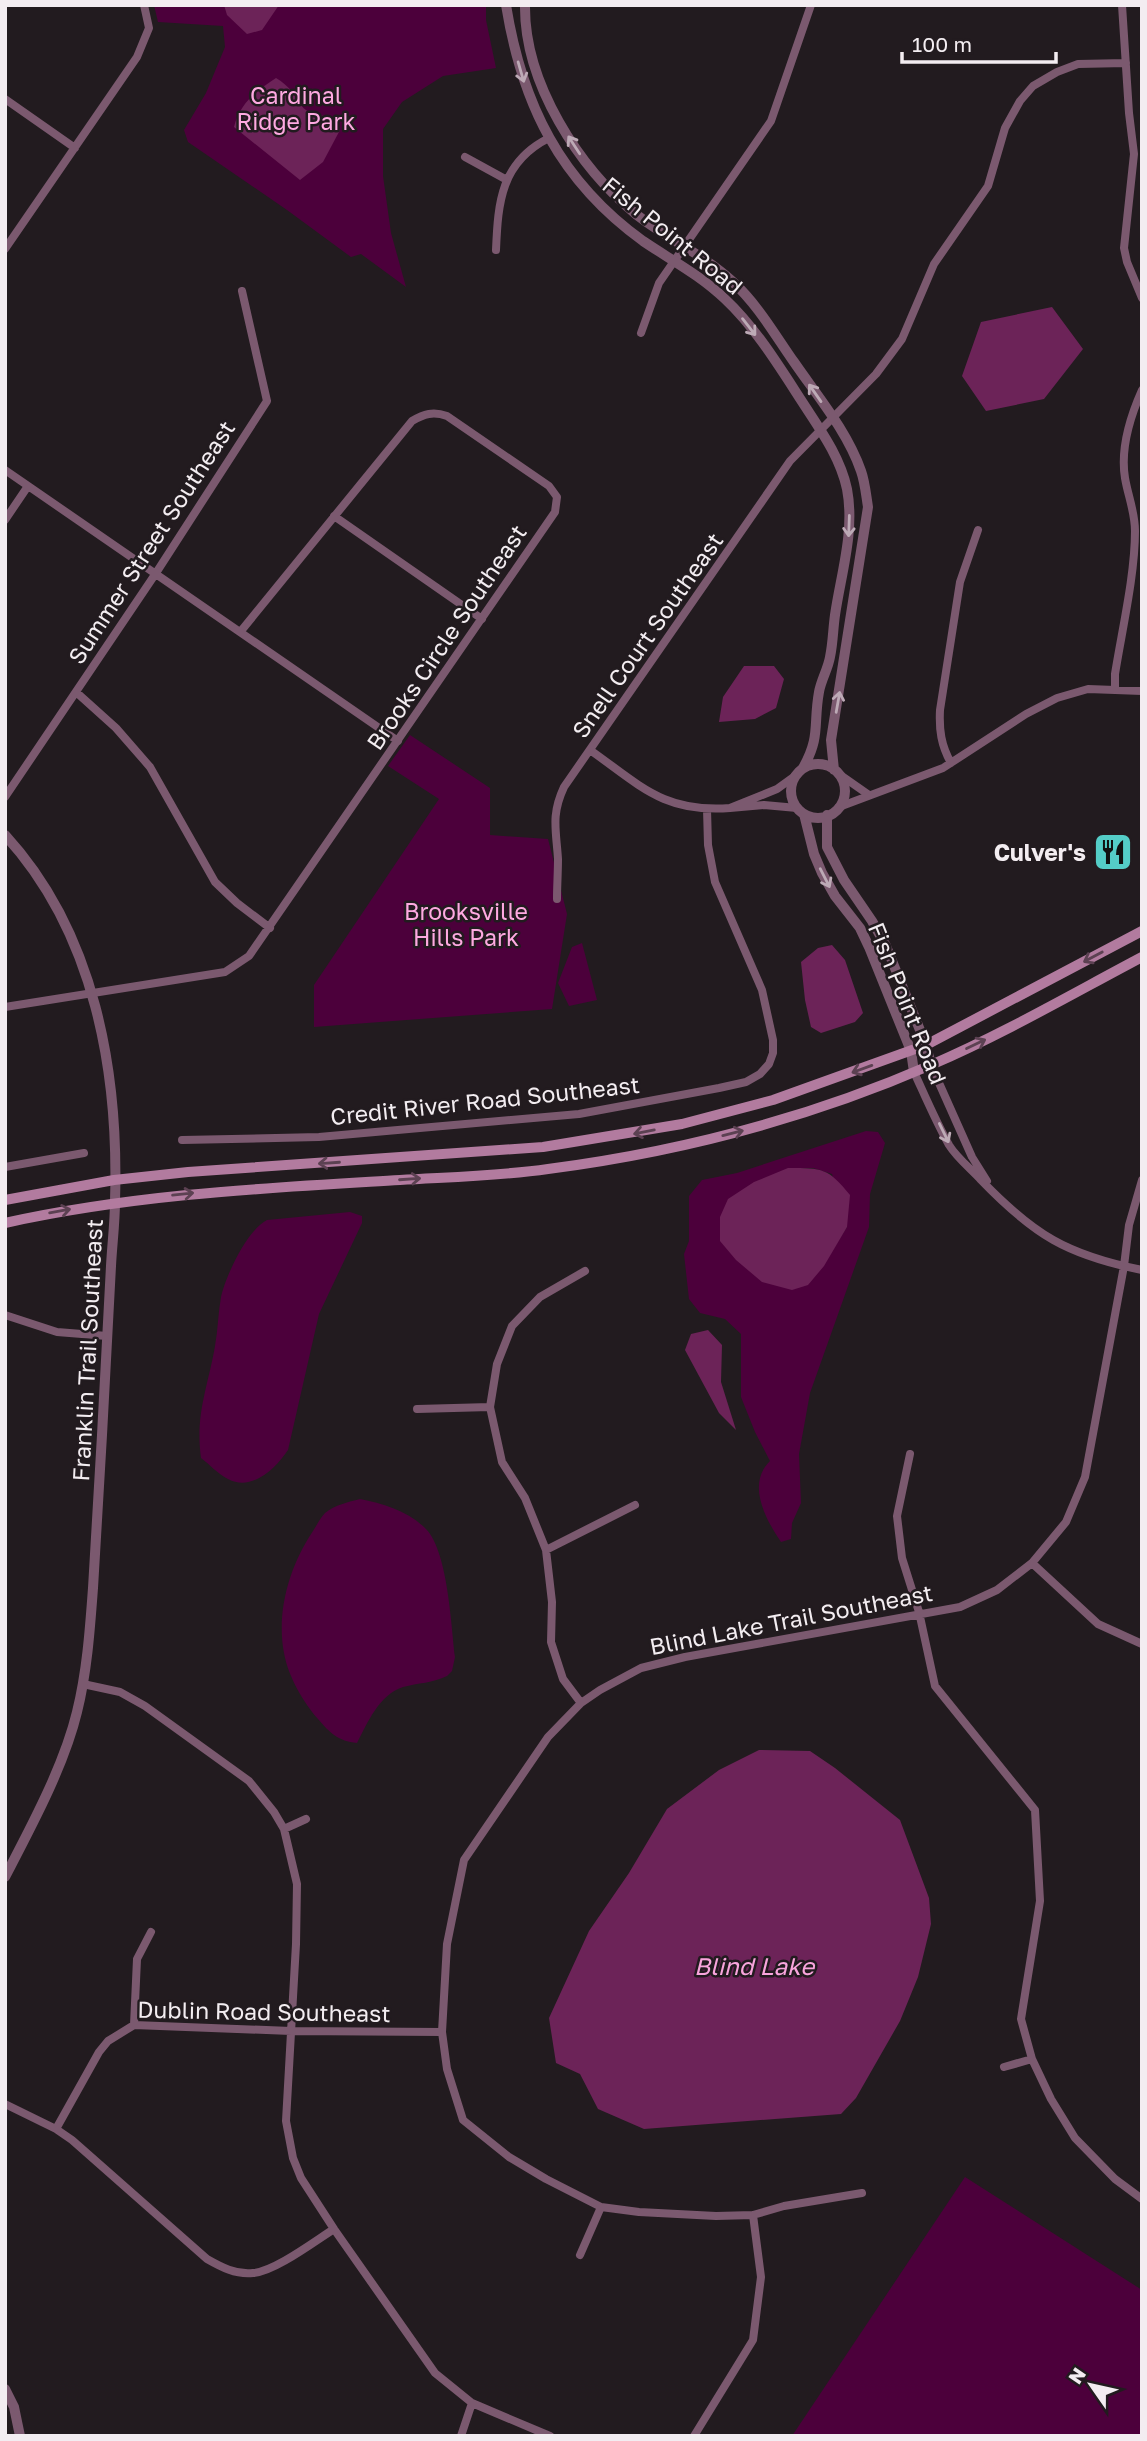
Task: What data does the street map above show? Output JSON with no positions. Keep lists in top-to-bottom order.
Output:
{
  "streets": {
    "street": [
      "Fish Point Road",
      "Summer Street Southeast",
      "Snell Court Southeast",
      "Brooks Circle Southeast",
      "Credit River Road Southeast",
      "Franklin Trail Southeast",
      "Blind Lake Trail Southeast",
      "Dublin Road Southeast"
    ]
  },
  "crossings": [
    ["Fish Point Road", "Snell Court Southeast"],
    ["Fish Point Road", "Blind Lake Trail Southeast"],
    ["Brooks Circle Southeast", "Franklin Trail Southeast"],
    ["Blind Lake Trail Southeast", "Dublin Road Southeast"]
  ],
  "water": ["Blind Lake"],
  "parks": ["Cardinal Ridge Park", "Brooksville Hills Park"],
  "places": {
    "restaurant": ["Culver's"]
  },
  "scale_bar": "100 m",
  "north": "top left"
}
